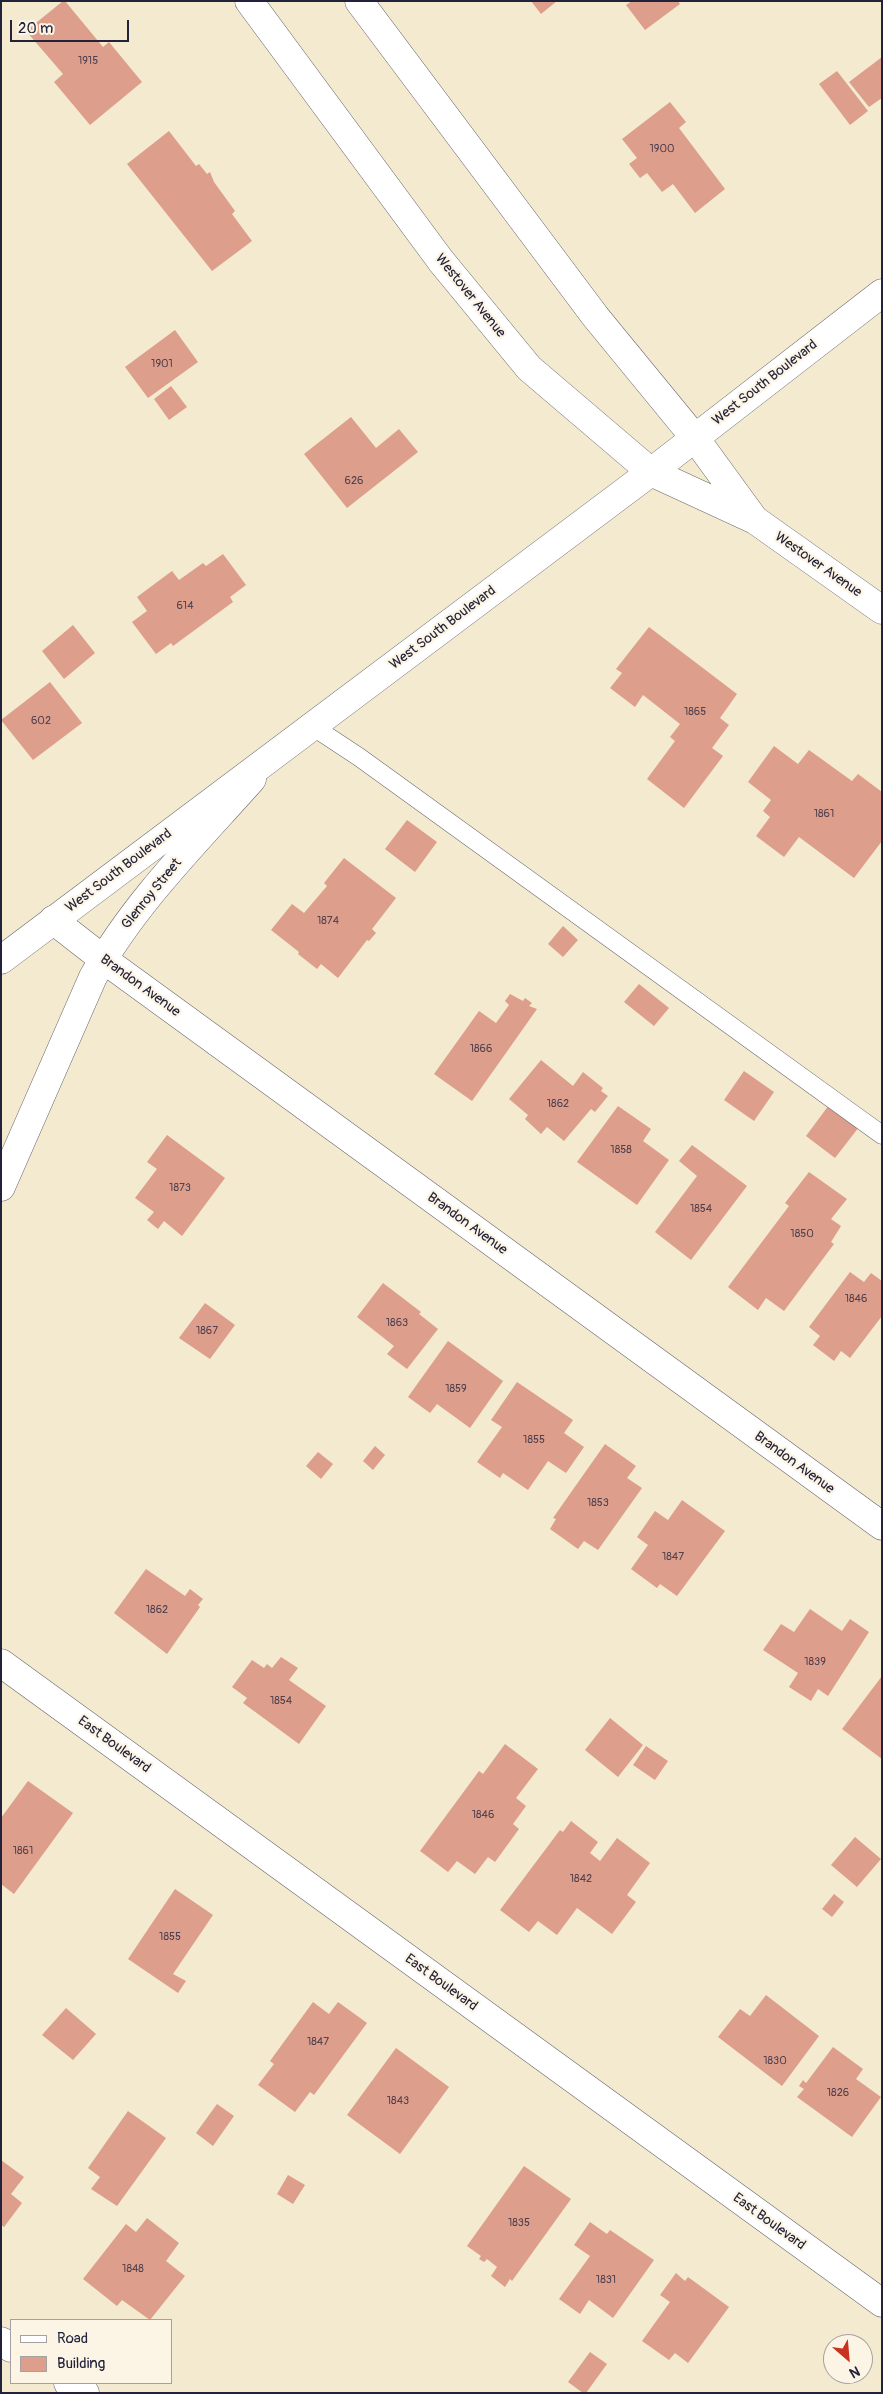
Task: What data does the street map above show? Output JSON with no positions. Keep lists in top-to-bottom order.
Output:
{
  "streets": {
    "street": [
      "Westover Avenue",
      "West South Boulevard",
      "Glenroy Street",
      "Brandon Avenue",
      "East Boulevard"
    ]
  },
  "crossings": [
    ["Westover Avenue", "West South Boulevard"],
    ["West South Boulevard", "Glenroy Street"],
    ["West South Boulevard", "Brandon Avenue"],
    ["Glenroy Street", "Brandon Avenue"]
  ],
  "house_numbers": [
    "1915",
    "1900",
    "1901",
    "626",
    "614",
    "1865",
    "602",
    "1861",
    "1874",
    "1866",
    "1862",
    "1858",
    "1873",
    "1854",
    "1850",
    "1846",
    "1863",
    "1867",
    "1859",
    "1855",
    "1853",
    "1847",
    "1862",
    "1839",
    "1854",
    "1846",
    "1861",
    "1842",
    "1855",
    "1847",
    "1830",
    "1826",
    "1843",
    "1835",
    "1848",
    "1831"
  ],
  "legend": ["Road", "Building"],
  "scale_bar": "20 m",
  "north": "bottom right"
}
